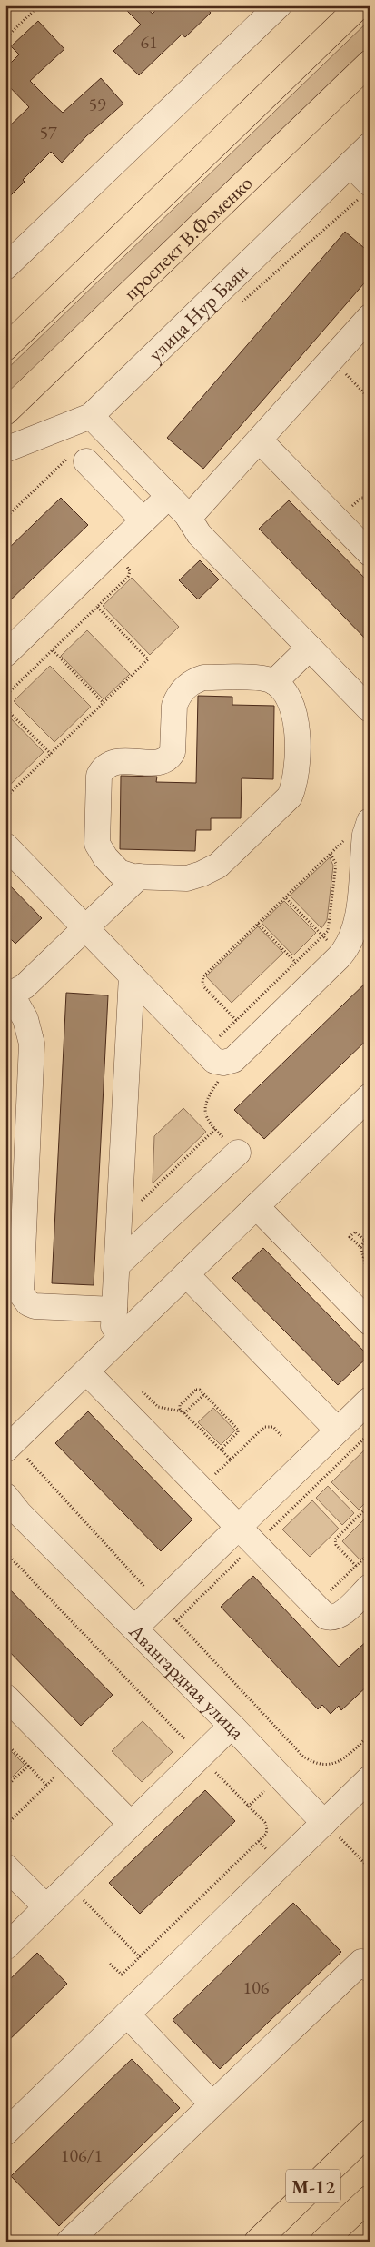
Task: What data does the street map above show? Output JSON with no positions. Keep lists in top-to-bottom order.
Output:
{
  "streets": {
    "main road": ["проспект В.Фоменко", "М-12"],
    "street": ["улица Нур Баян", "Авангардная улица"]
  },
  "house_numbers": [
    "61",
    "59",
    "57",
    "106",
    "106/1"
  ]
}
